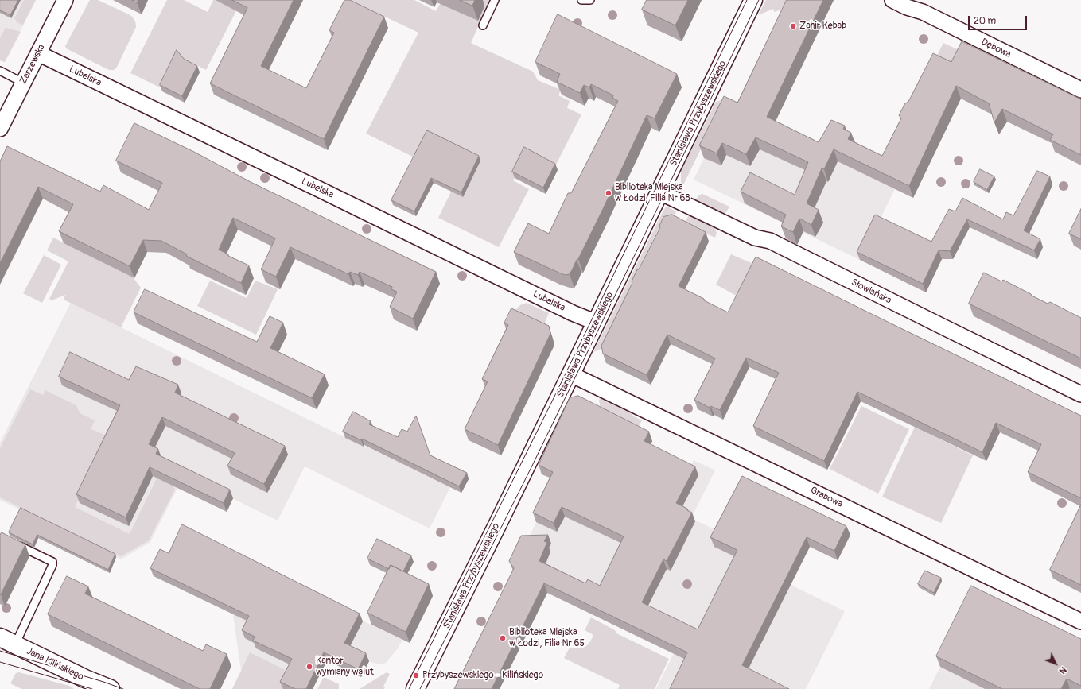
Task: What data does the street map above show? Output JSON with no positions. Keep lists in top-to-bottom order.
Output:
{
  "streets": {
    "street": [
      "Dębowa",
      "Zarzewska",
      "Lubelska",
      "Stanisława Przybyszewskiego",
      "Słowiańska",
      "Grabowa",
      "Jana Kilińskiego"
    ]
  },
  "crossings": [
    ["Zarzewska", "Lubelska"],
    ["Lubelska", "Stanisława Przybyszewskiego"],
    ["Stanisława Przybyszewskiego", "Słowiańska"],
    ["Stanisława Przybyszewskiego", "Grabowa"]
  ],
  "places": [
    "Zahir Kebab",
    "Biblioteka Miejska w Łodzi, Filia Nr 68",
    "Biblioteka Miejska w Łodzi, Filia Nr 65",
    "Kantor wymiany walut",
    "Przybyszewskiego - Kilińskiego"
  ],
  "scale_bar": "20 m",
  "north": "bottom right"
}
